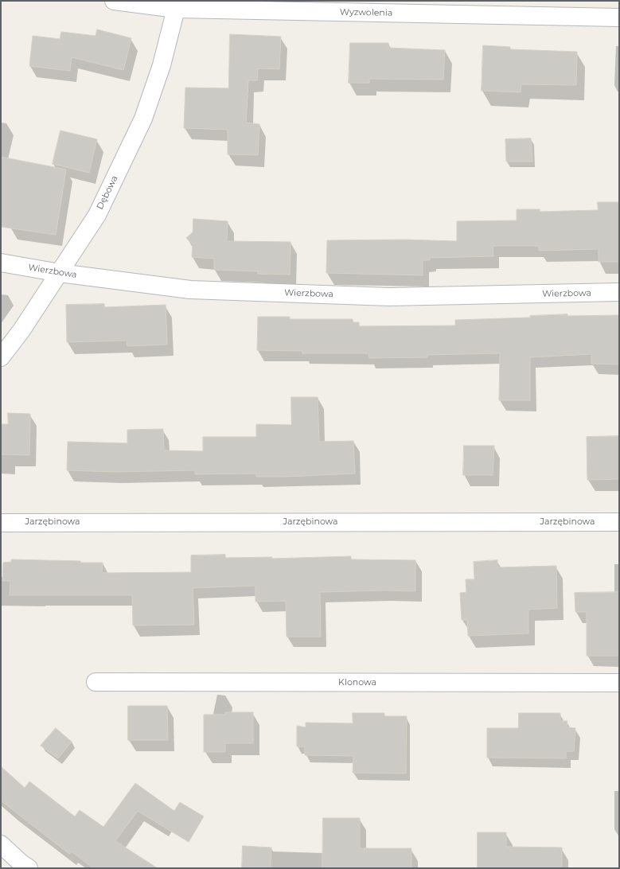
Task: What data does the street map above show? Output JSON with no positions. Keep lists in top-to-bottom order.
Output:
{
  "streets": {
    "street": [
      "Wyzwolenia",
      "Dębowa",
      "Wierzbowa",
      "Jarzębinowa",
      "Klonowa"
    ]
  },
  "crossings": [
    ["Wyzwolenia", "Dębowa"],
    ["Dębowa", "Wierzbowa"]
  ]
}
